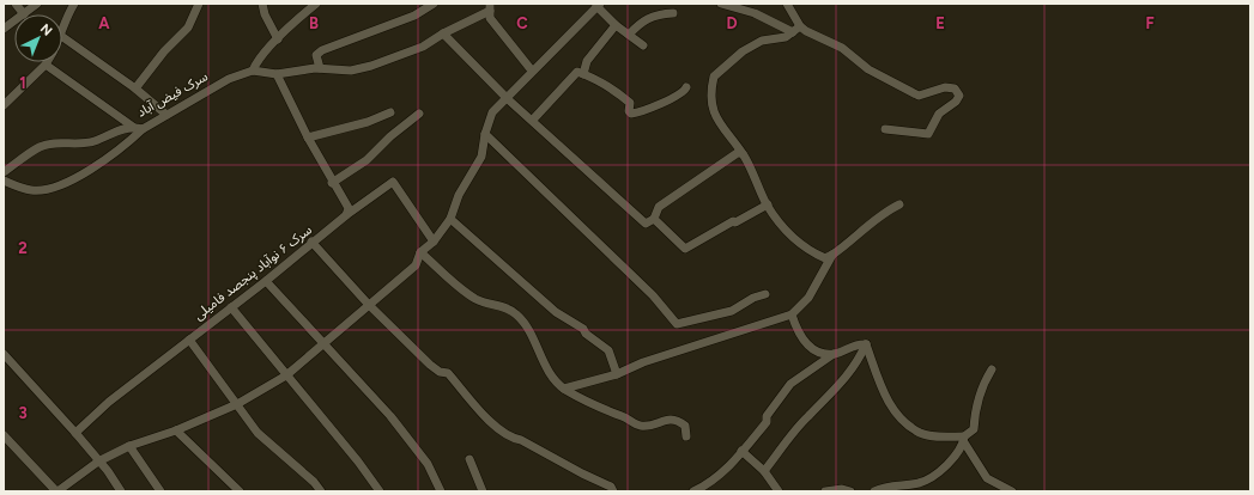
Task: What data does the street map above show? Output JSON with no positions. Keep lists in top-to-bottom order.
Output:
{
  "streets": {
    "street": ["سرک فيض آباد", "سرک ۶ نوآباد پنجصد فامیلی"]
  },
  "north": "top right",
  "grid": {
    "columns": [
      "A",
      "B",
      "C",
      "D",
      "E",
      "F"
    ],
    "rows": ["1", "2", "3"]
  }
}
